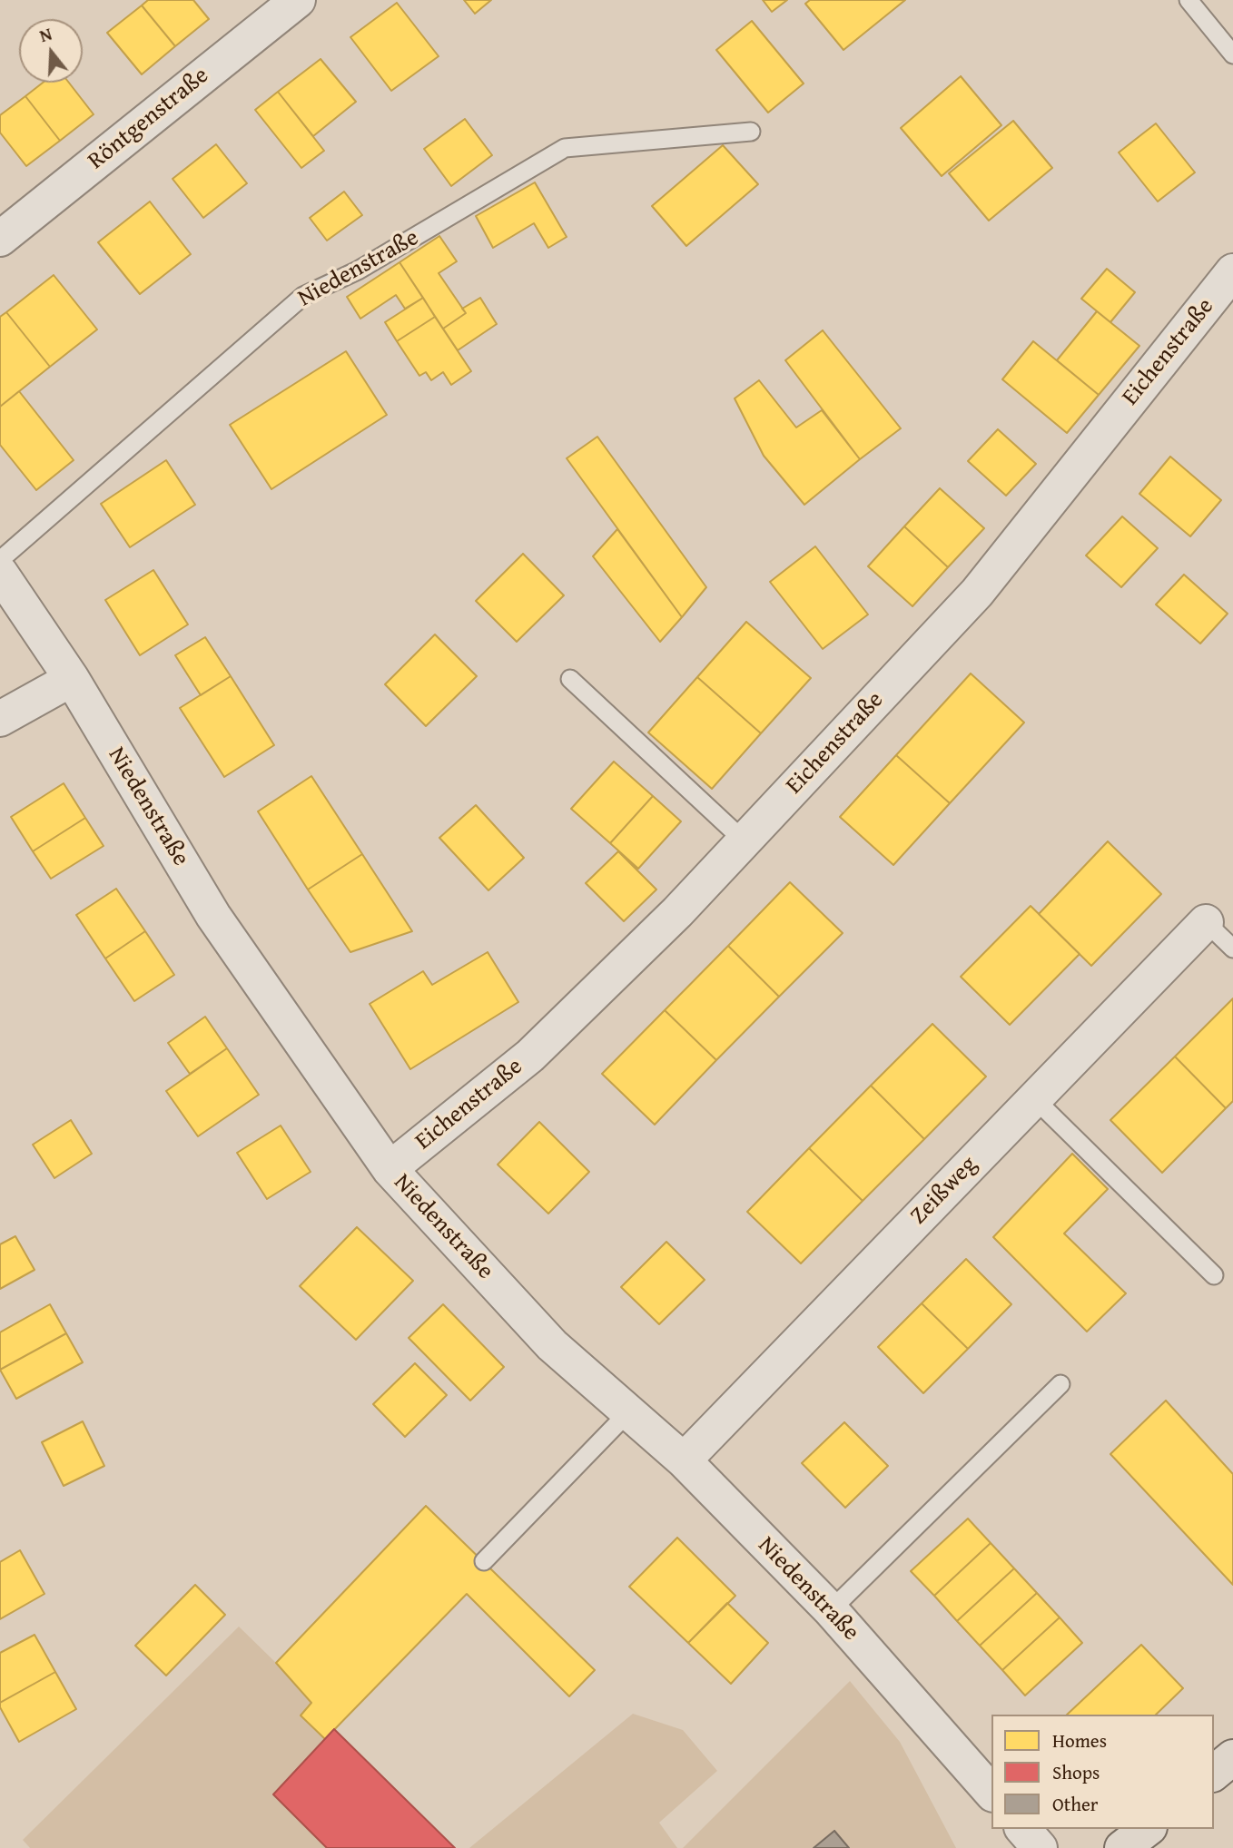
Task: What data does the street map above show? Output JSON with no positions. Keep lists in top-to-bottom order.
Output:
{
  "streets": {
    "street": [
      "Röntgenstraße",
      "Niedenstraße",
      "Eichenstraße",
      "Zeißweg"
    ]
  },
  "crossings": [
    ["Niedenstraße", "Eichenstraße"],
    ["Niedenstraße", "Zeißweg"]
  ],
  "legend": ["Homes", "Shops", "Other"],
  "north": "top"
}
